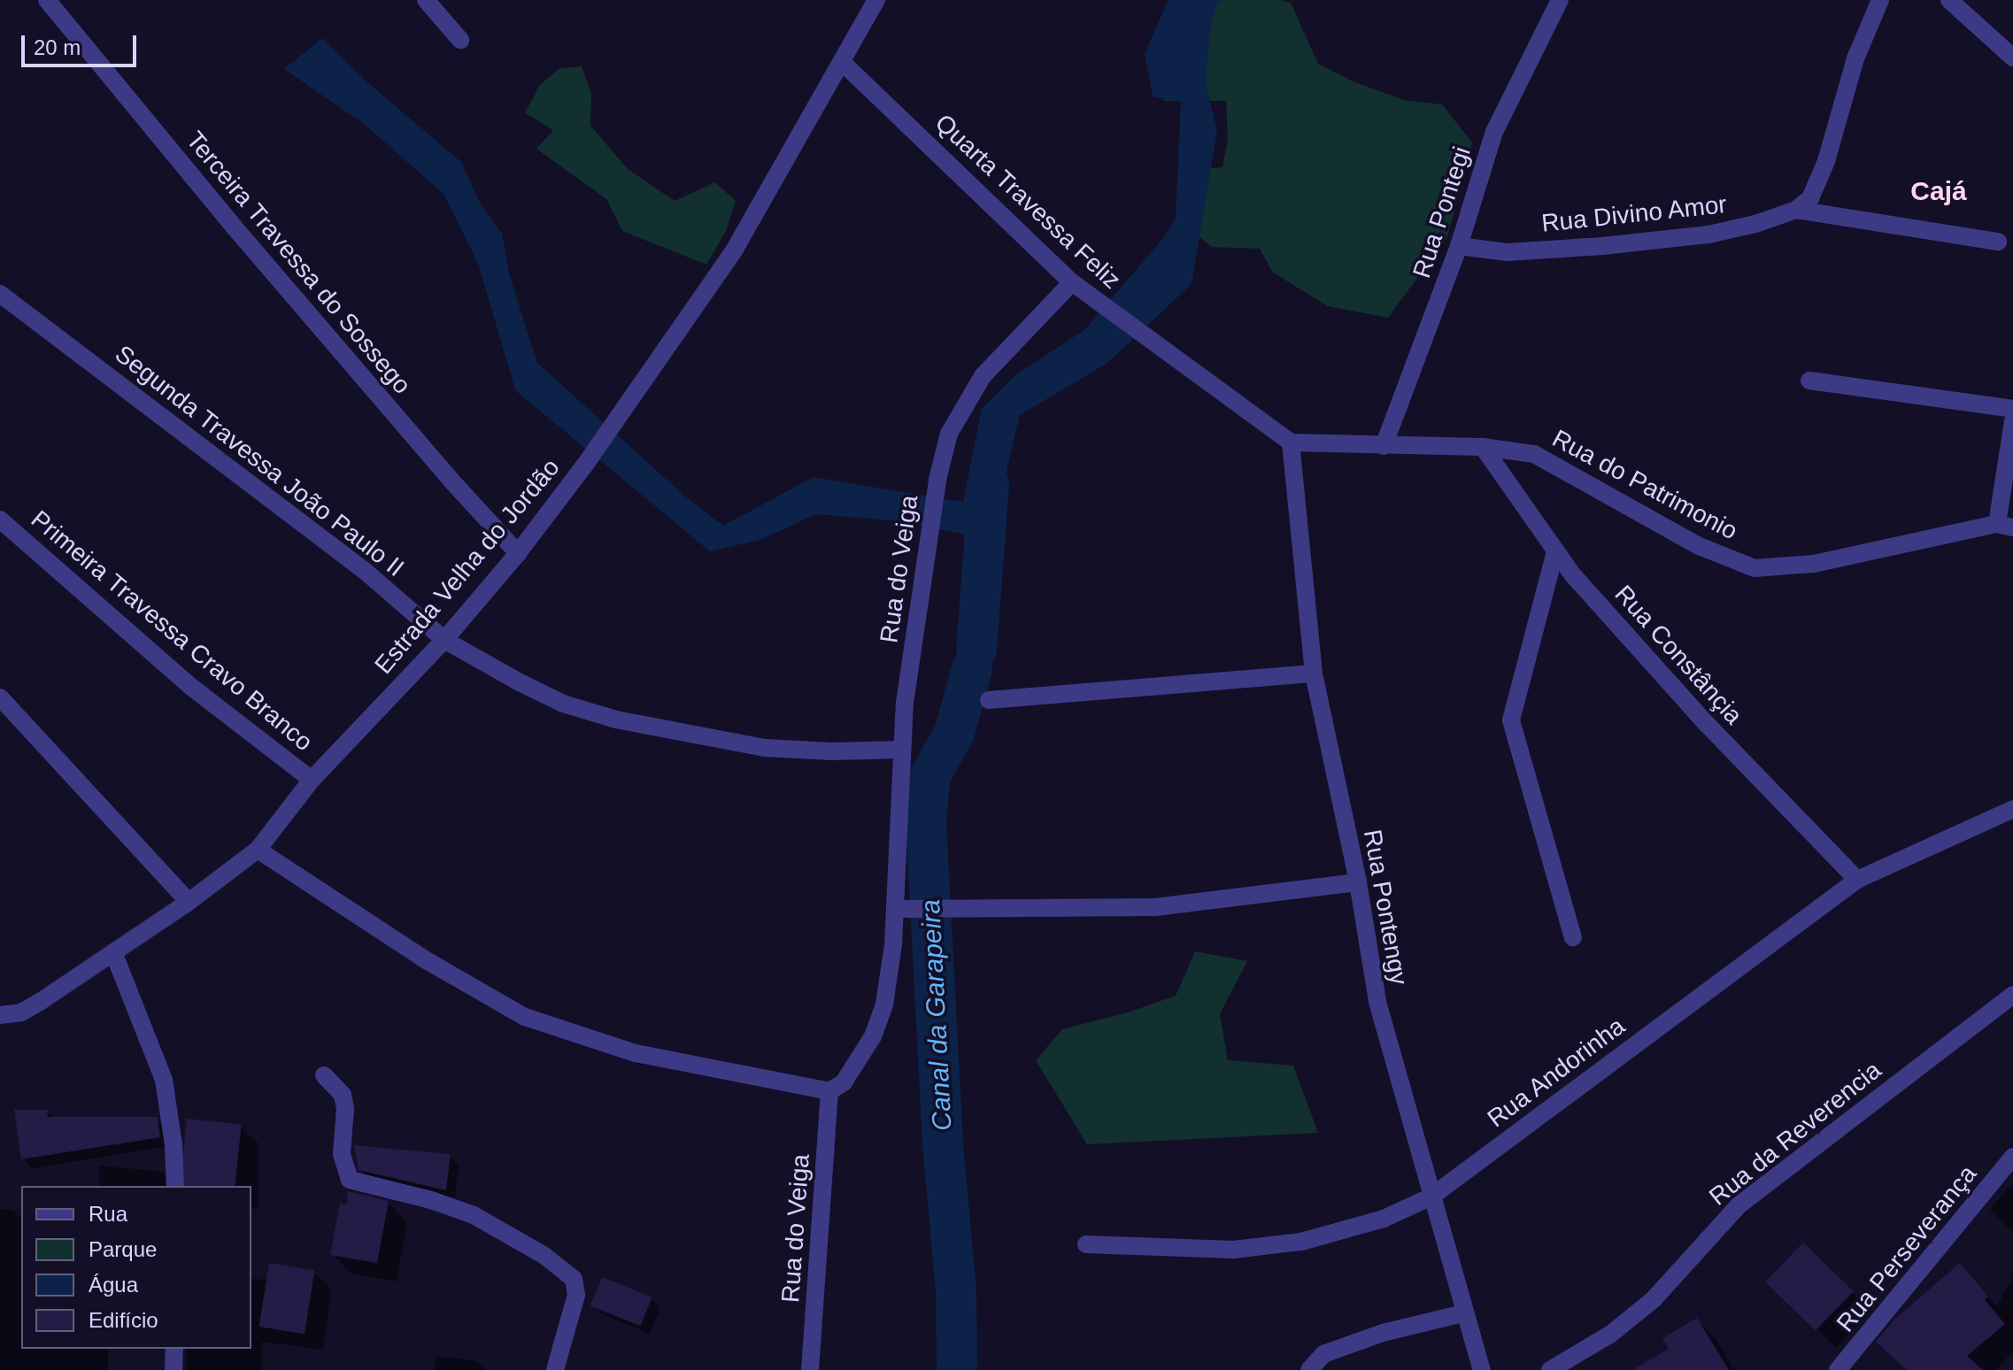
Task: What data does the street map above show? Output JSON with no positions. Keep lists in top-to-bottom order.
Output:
{
  "streets": {
    "street": [
      "Quarta Travessa Feliz",
      "Rua Pontegi",
      "Rua Divino Amor",
      "Terceira Travessa do Sossego",
      "Segunda Travessa João Paulo II",
      "Rua do Patrimonio",
      "Estrada Velha do Jordão",
      "Rua do Veiga",
      "Primeira Travessa Cravo Branco",
      "Rua Constânçia",
      "Rua Pontengy",
      "Rua Andorinha",
      "Rua da Reverencia",
      "Rua Perseverança"
    ]
  },
  "crossings": [
    ["Quarta Travessa Feliz", "Rua do Patrimonio"],
    ["Quarta Travessa Feliz", "Estrada Velha do Jordão"],
    ["Quarta Travessa Feliz", "Rua do Veiga"],
    ["Quarta Travessa Feliz", "Rua Pontengy"],
    ["Rua Pontegi", "Rua Divino Amor"],
    ["Rua Pontegi", "Rua do Patrimonio"],
    ["Terceira Travessa do Sossego", "Estrada Velha do Jordão"],
    ["Segunda Travessa João Paulo II", "Estrada Velha do Jordão"],
    ["Segunda Travessa João Paulo II", "Rua do Veiga"],
    ["Rua do Patrimonio", "Rua Constânçia"],
    ["Rua do Patrimonio", "Rua Pontengy"],
    ["Estrada Velha do Jordão", "Primeira Travessa Cravo Branco"],
    ["Rua Constânçia", "Rua Andorinha"],
    ["Rua Pontengy", "Rua Andorinha"]
  ],
  "districts": ["Cajá"],
  "water": ["Canal da Garapeira"],
  "legend": [
    "Rua",
    "Parque",
    "Água",
    "Edifício"
  ],
  "scale_bar": "20 m"
}
